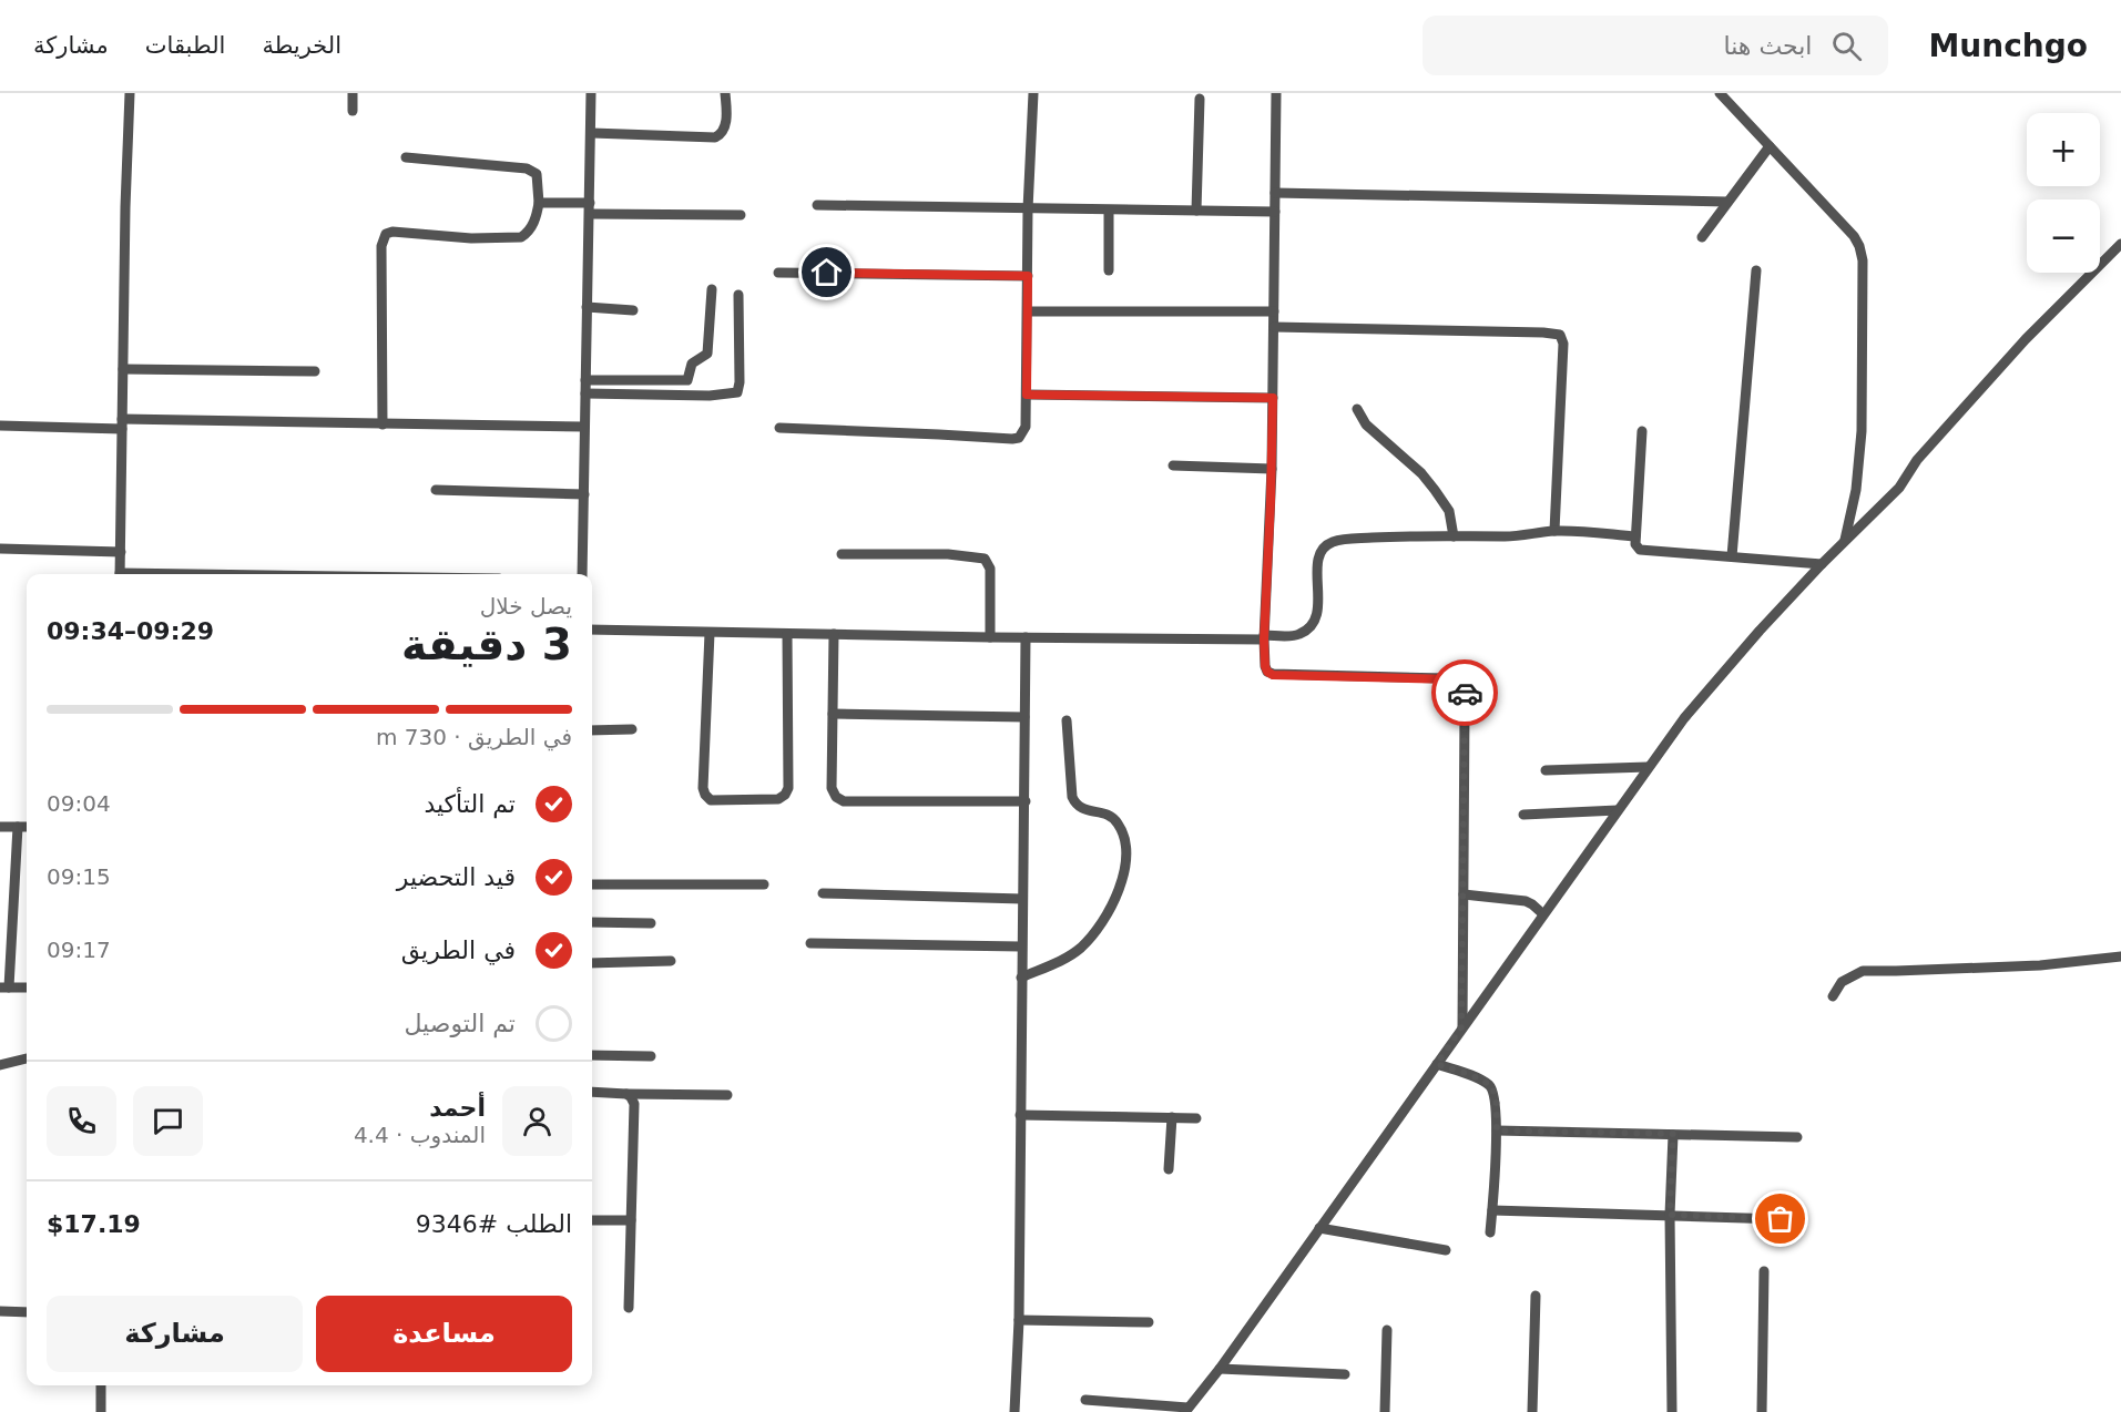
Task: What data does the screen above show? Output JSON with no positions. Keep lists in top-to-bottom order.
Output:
{
  "page": {
    "header": "Munchgo",
    "search": "ابحث هنا",
    "nav": ["الخريطة", "الطبقات", "مشاركة"],
    "map_buttons": ["+", "−"],
    "heading": ["3 دقيقة", "يصل خلال", "09:29–09:34"],
    "panel": [
      "أحمد",
      "المندوب · 4.4",
      "الطلب #9346",
      "$17.19"
    ],
    "bar": "في الطريق · 730 m",
    "list": [
      ["تم التأكيد", "09:04"],
      ["قيد التحضير", "09:15"],
      ["في الطريق", "09:17"],
      "تم التوصيل"
    ],
    "buttons": ["مساعدة", "مشاركة"]
  }
}
